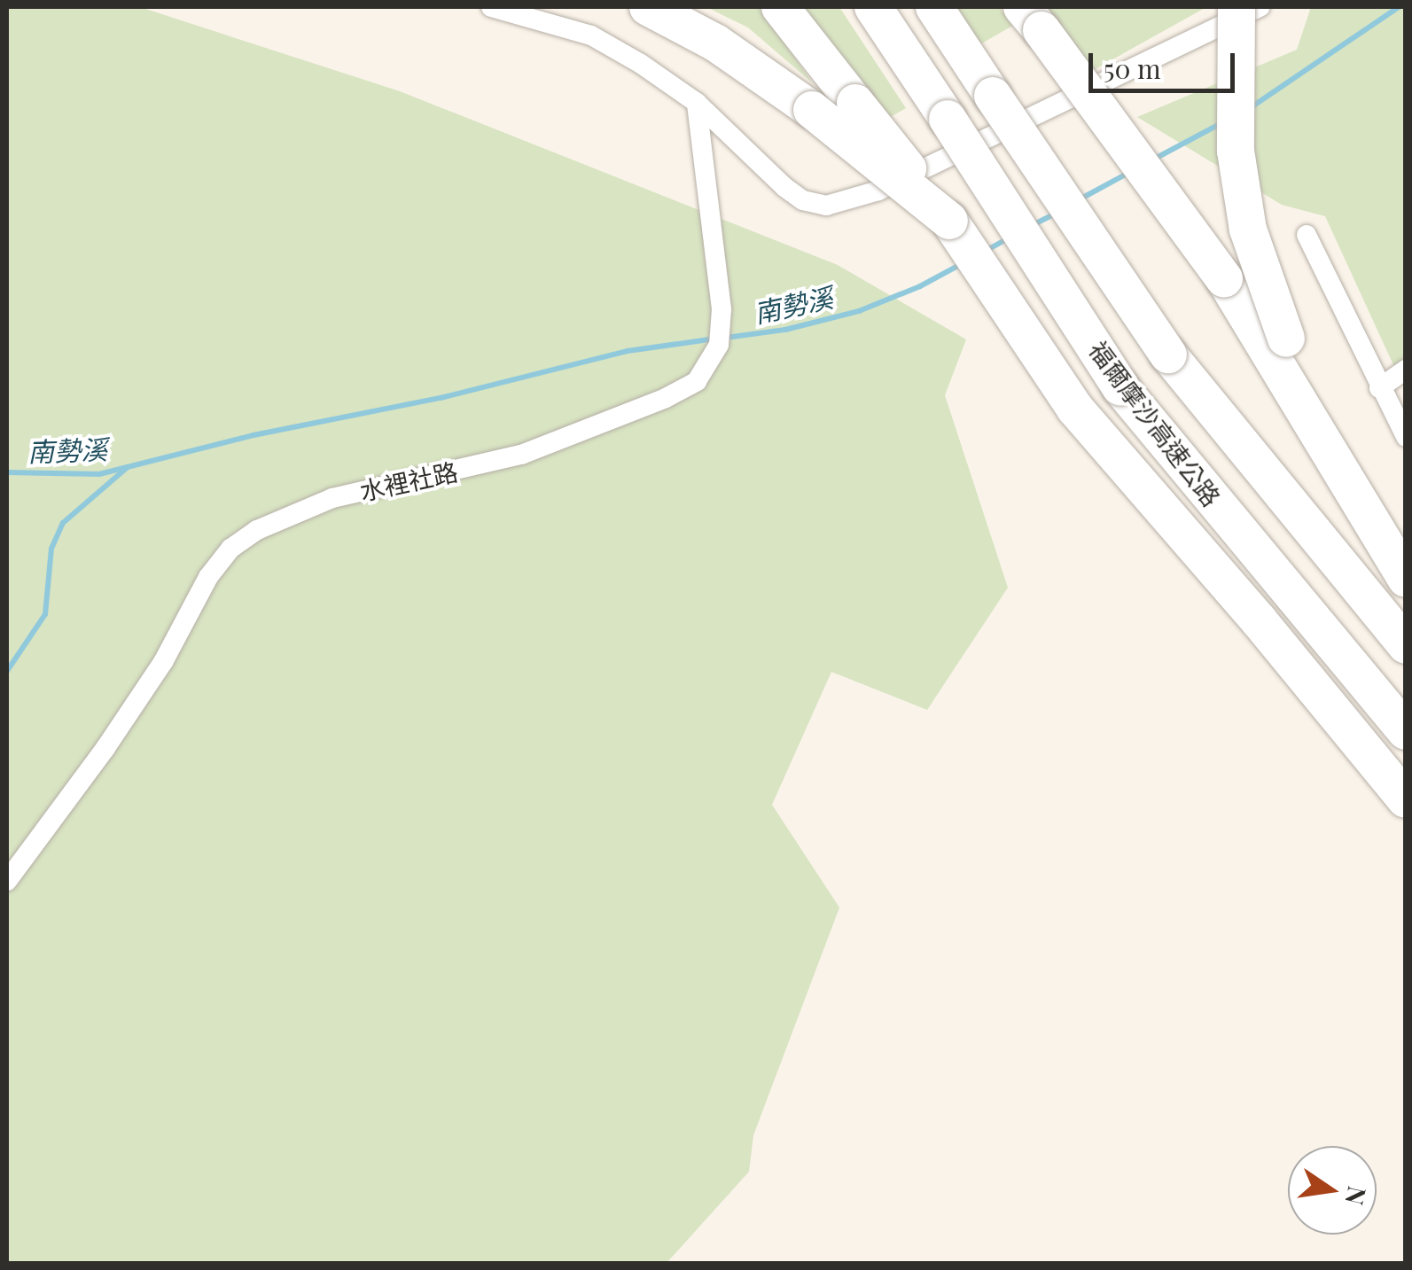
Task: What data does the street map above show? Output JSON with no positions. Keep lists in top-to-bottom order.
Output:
{
  "streets": {
    "highway": ["福爾摩沙高速公路"],
    "street": ["水裡社路"]
  },
  "water": ["南勢溪"],
  "scale_bar": "50 m",
  "north": "right"
}
